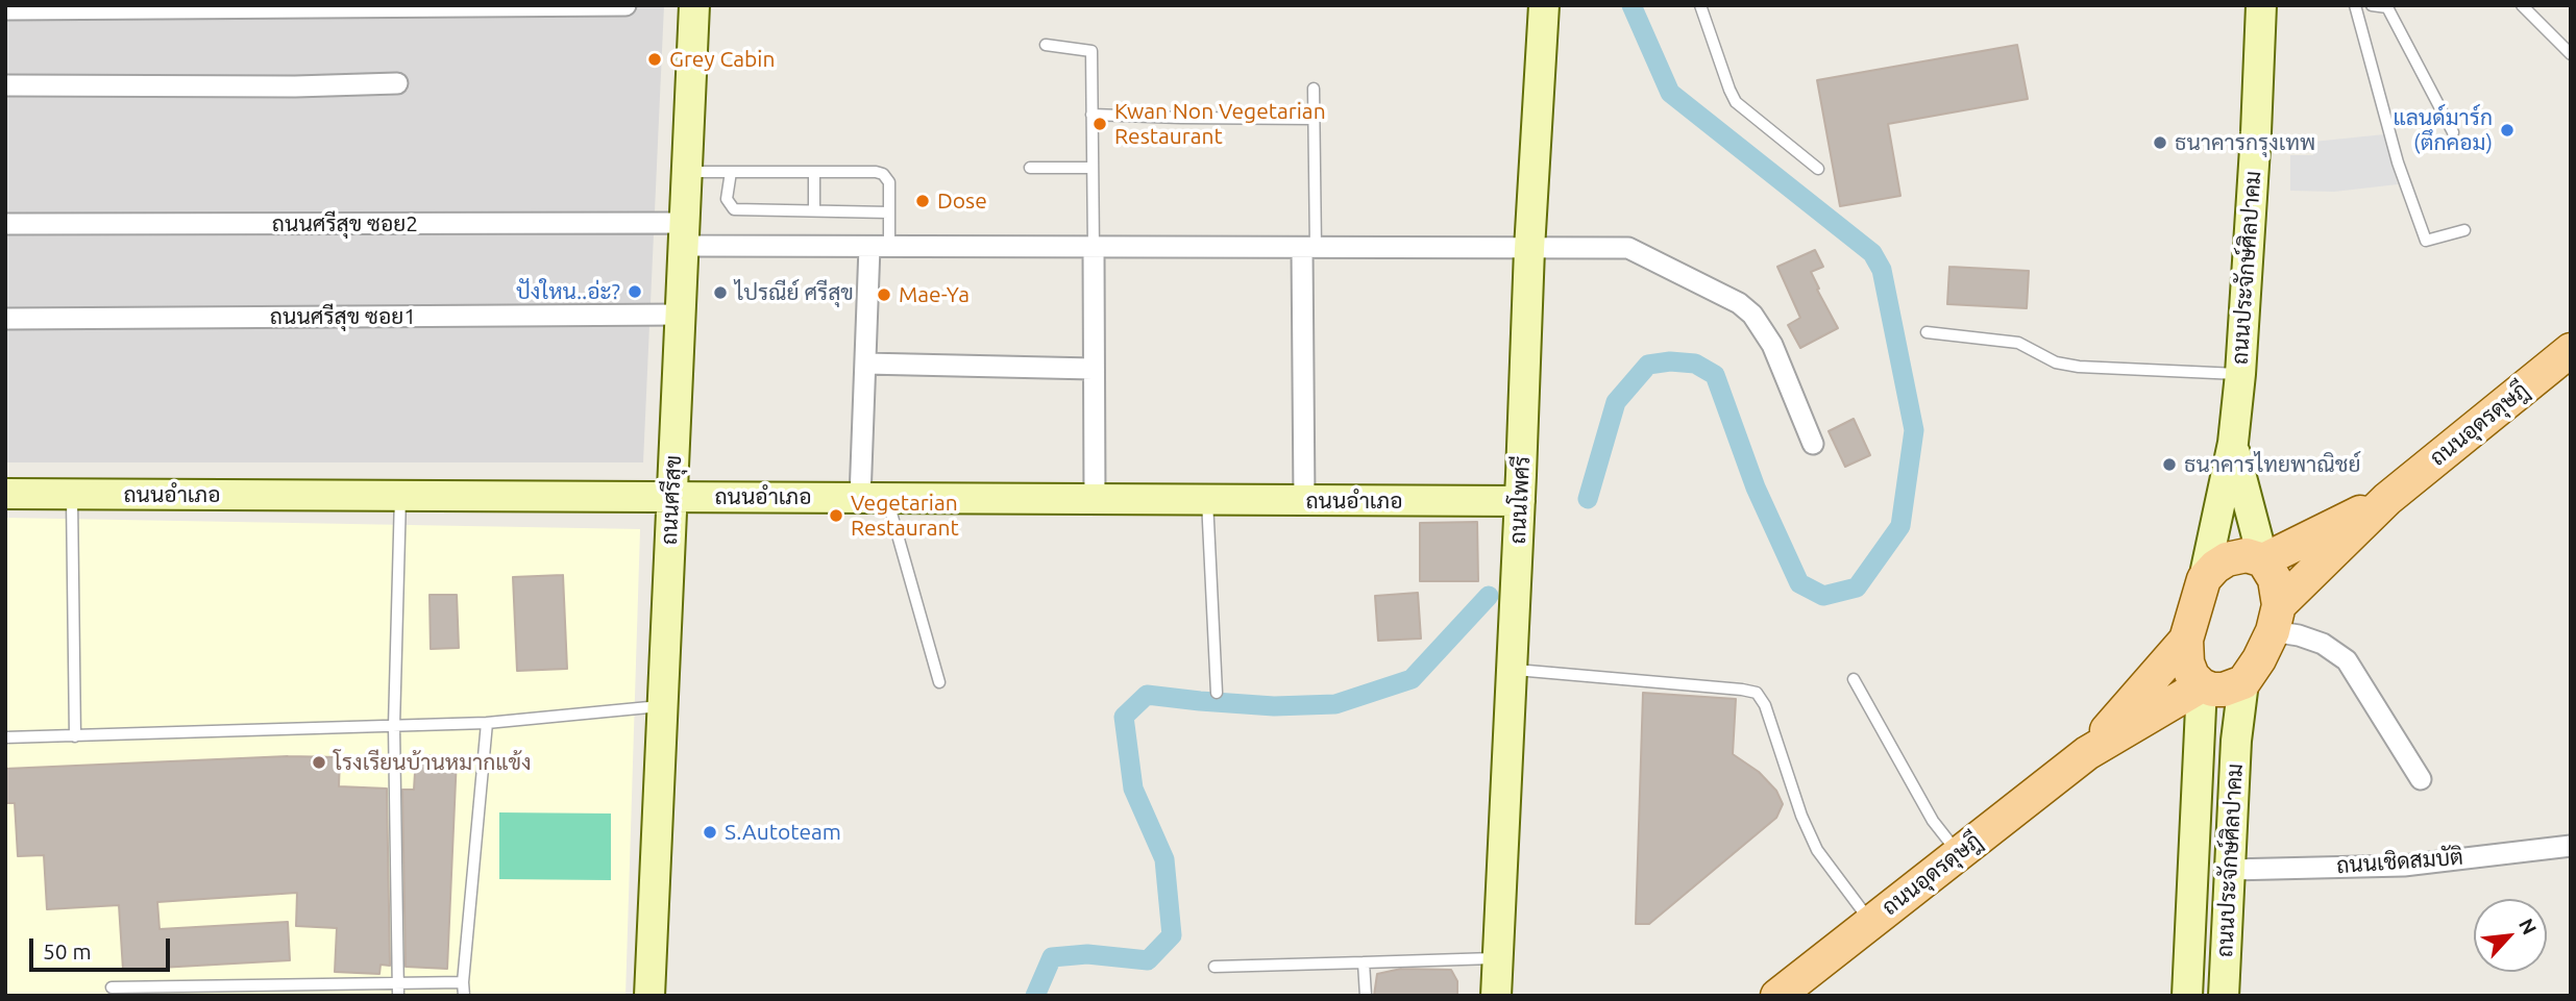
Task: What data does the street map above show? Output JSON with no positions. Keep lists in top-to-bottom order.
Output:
{
  "streets": {
    "main road": ["ถนนอุดรดุษฎี"],
    "street": [
      "ถนนศรีสุข ซอย2",
      "ถนนประจักษ์ศิลปาคม",
      "ถนนศรีสุข ซอย1",
      "ถนนอำเภอ",
      "ถนนศรีสุข",
      "ถนนโพศรี",
      "ถนนเชิดสมบัติ"
    ]
  },
  "crossings": [
    ["ถนนศรีสุข ซอย2", "ถนนศรีสุข"],
    ["ถนนศรีสุข ซอย2", "ถนนโพศรี"],
    ["ถนนประจักษ์ศิลปาคม", "ถนนอุดรดุษฎี"],
    ["ถนนประจักษ์ศิลปาคม", "ถนนเชิดสมบัติ"],
    ["ถนนศรีสุข ซอย1", "ถนนศรีสุข"],
    ["ถนนอำเภอ", "ถนนศรีสุข"],
    ["ถนนอำเภอ", "ถนนโพศรี"]
  ],
  "places": [
    "Grey Cabin",
    "Kwan Non Vegetarian Restaurant",
    "แลนด์มาร์ก (ตึกคอม)",
    "ธนาคารกรุงเทพ",
    "Dose",
    "ปังใหน..อ่ะ?",
    "ไปรณีย์ ศรีสุข",
    "Mae-Ya",
    "ธนาคารไทยพาณิชย์",
    "Vegetarian Restaurant",
    "โรงเรียนบ้านหมากแข้ง",
    "S.Autoteam"
  ],
  "scale_bar": "50 m",
  "north": "top right"
}
